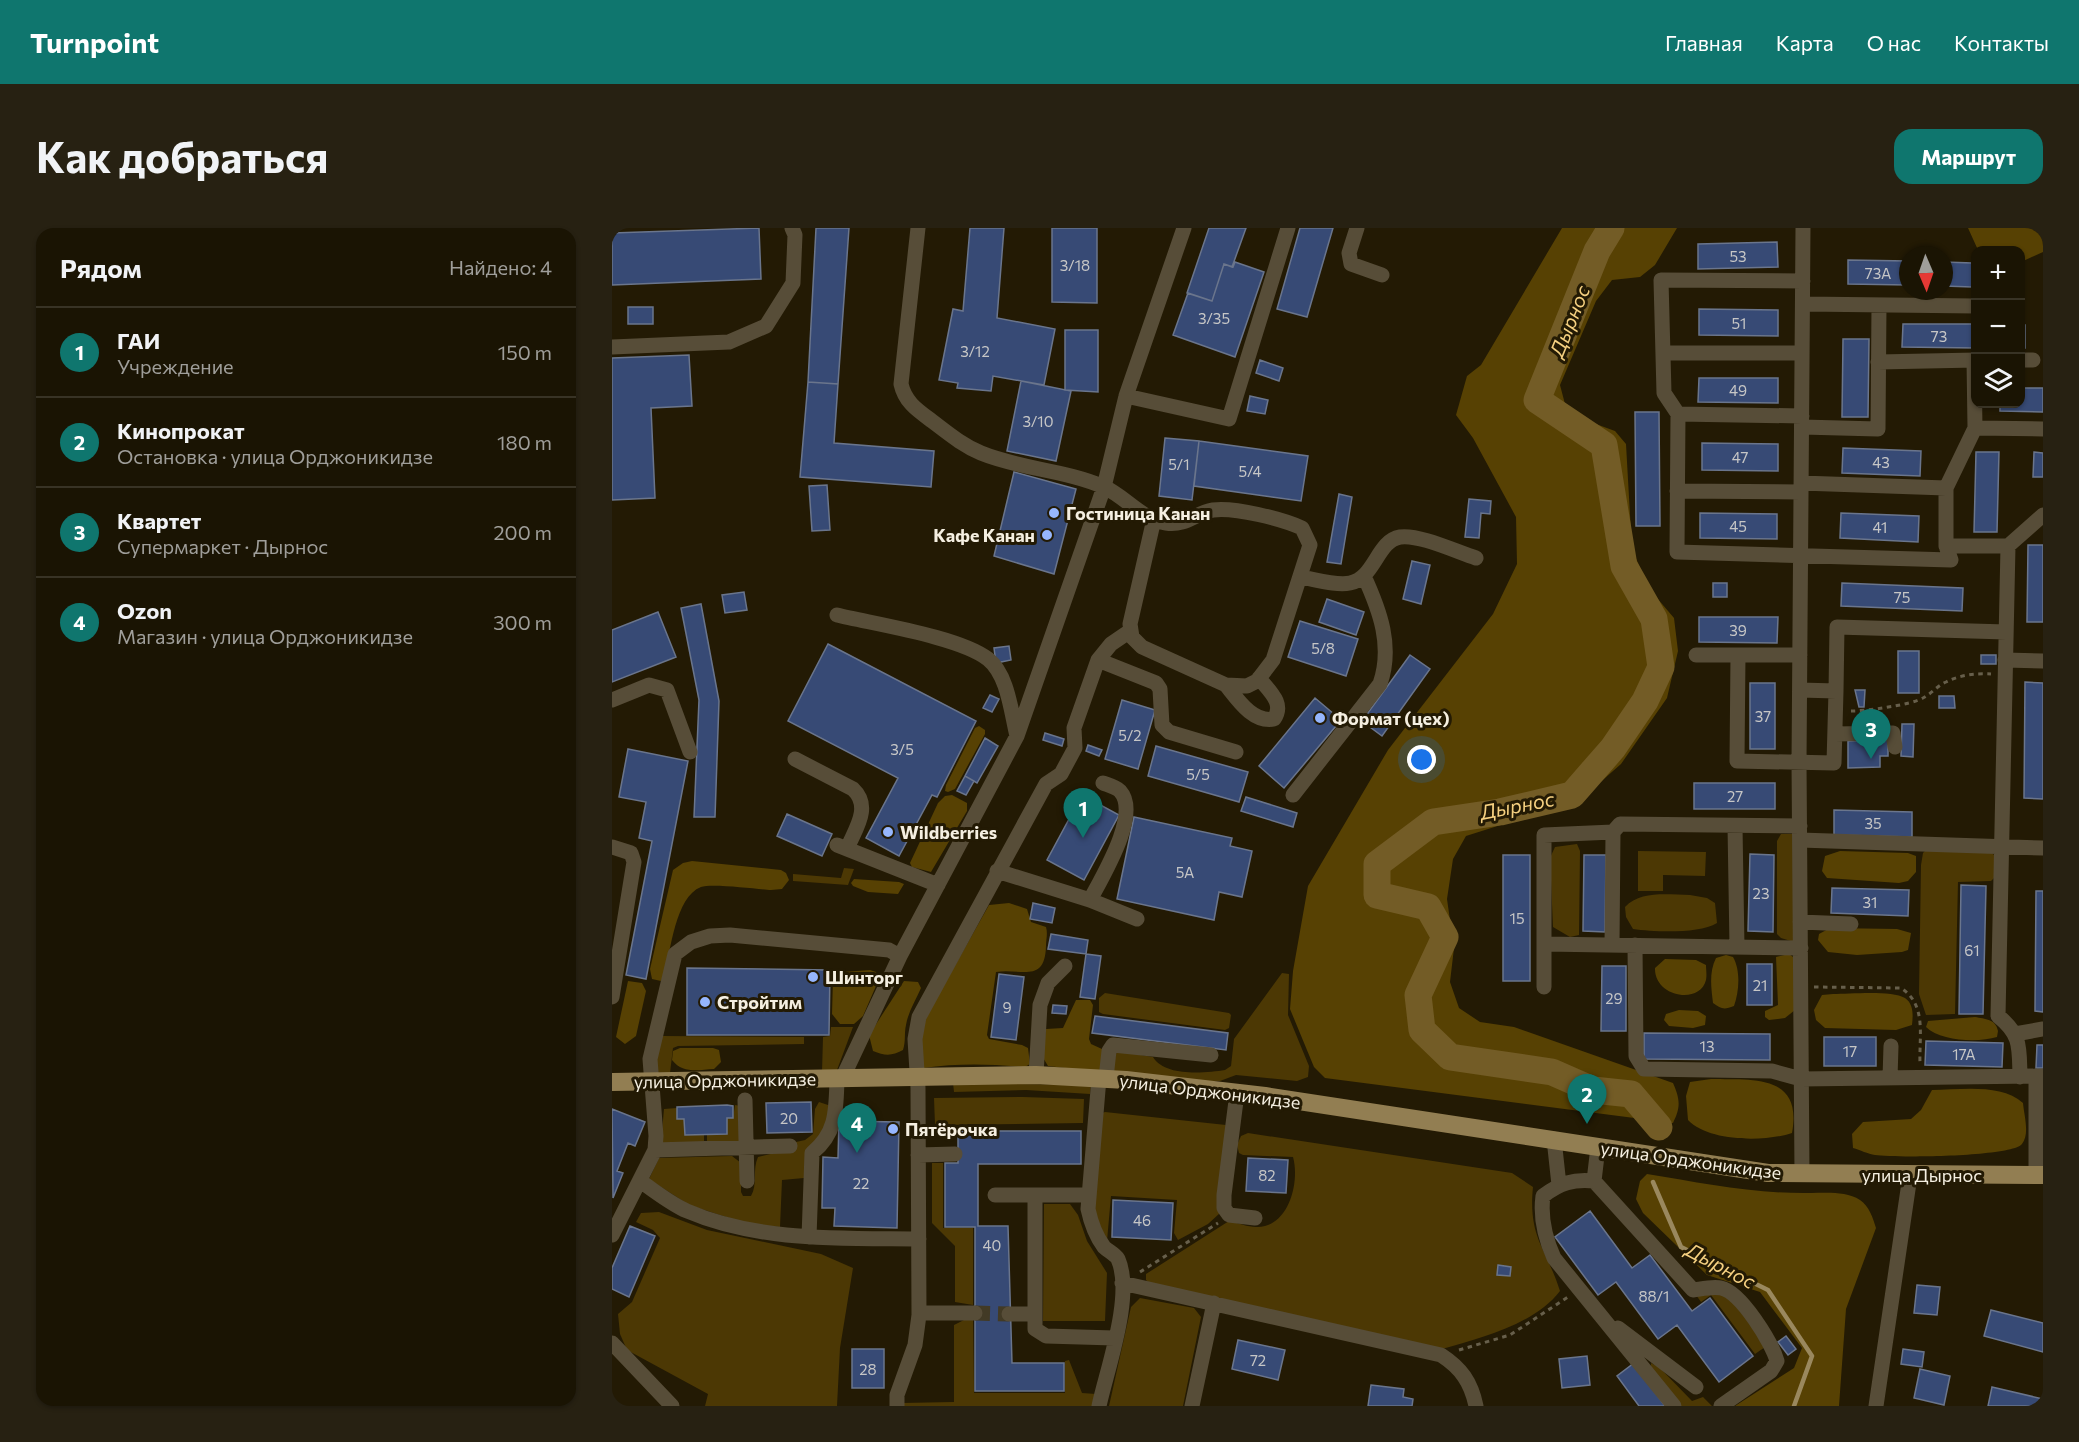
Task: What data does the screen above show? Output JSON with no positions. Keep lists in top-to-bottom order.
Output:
{
  "streets": {
    "main road": ["улица Орджоникидзе", "улица Дырнос"]
  },
  "crossings": [
    ["улица Орджоникидзе", "улица Дырнос"]
  ],
  "water": ["Дырнос"],
  "places": [
    "Гостиница Канан",
    "Кафе Канан",
    "Формат (цех)",
    "Wildberries",
    "Шинторг",
    "Стройтим",
    "Пятёрочка"
  ],
  "house_numbers": [
    "53",
    "3/18",
    "73А",
    "3/35",
    "51",
    "73",
    "3/12",
    "49",
    "3/10",
    "47",
    "43",
    "5/1",
    "5/4",
    "45",
    "41",
    "75",
    "39",
    "5/8",
    "37",
    "5/2",
    "3/5",
    "5/5",
    "27",
    "35",
    "5А",
    "23",
    "31",
    "15",
    "61",
    "21",
    "29",
    "9",
    "13",
    "17",
    "17А",
    "20",
    "82",
    "22",
    "46",
    "40",
    "88/1",
    "72",
    "28"
  ],
  "north": "bottom",
  "page": {
    "header": "Turnpoint",
    "nav": [
      "Главная",
      "Карта",
      "О нас",
      "Контакты"
    ],
    "buttons": "Маршрут",
    "title": "Как добраться",
    "heading": ["Рядом", "Найдено: 4"],
    "map_buttons": ["+", "−"],
    "list": [
      {
        "mark": "1",
        "name": "ГАИ",
        "note": "Учреждение",
        "value": "150 m"
      },
      {
        "mark": "2",
        "name": "Кинопрокат",
        "note": "Остановка · улица Орджоникидзе",
        "value": "180 m"
      },
      {
        "mark": "3",
        "name": "Квартет",
        "note": "Супермаркет · Дырнос",
        "value": "200 m"
      },
      {
        "mark": "4",
        "name": "Ozon",
        "note": "Магазин · улица Орджоникидзе",
        "value": "300 m"
      }
    ],
    "pins": [
      "3",
      "1",
      "2",
      "4"
    ]
  }
}
